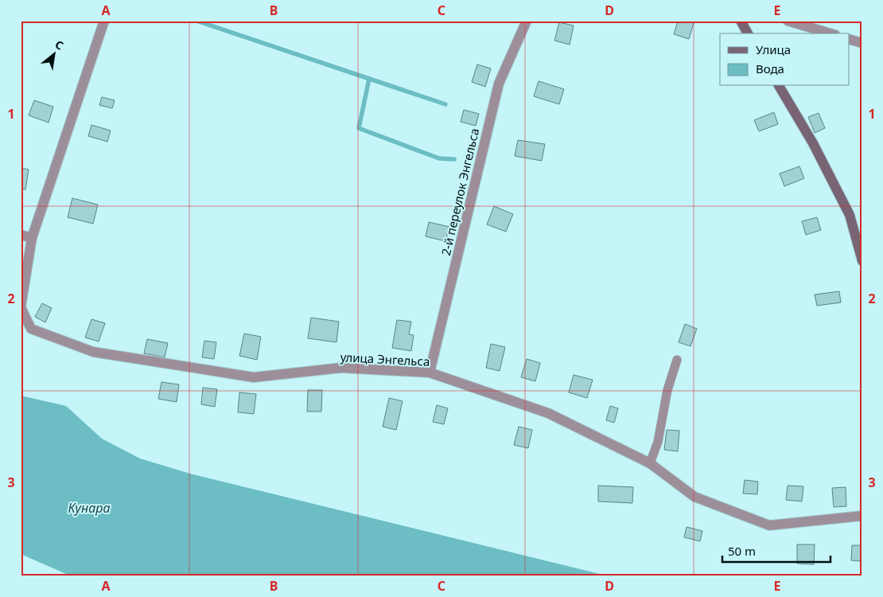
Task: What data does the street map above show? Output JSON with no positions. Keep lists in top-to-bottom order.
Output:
{
  "streets": {
    "street": ["2-й переулок Энгельса", "улица Энгельса"]
  },
  "crossings": [
    ["2-й переулок Энгельса", "улица Энгельса"]
  ],
  "water": ["Кунара"],
  "legend": ["Улица", "Вода"],
  "scale_bar": "50 m",
  "north": "top right",
  "grid": {
    "columns": [
      "A",
      "B",
      "C",
      "D",
      "E"
    ],
    "rows": ["1", "2", "3"]
  }
}
